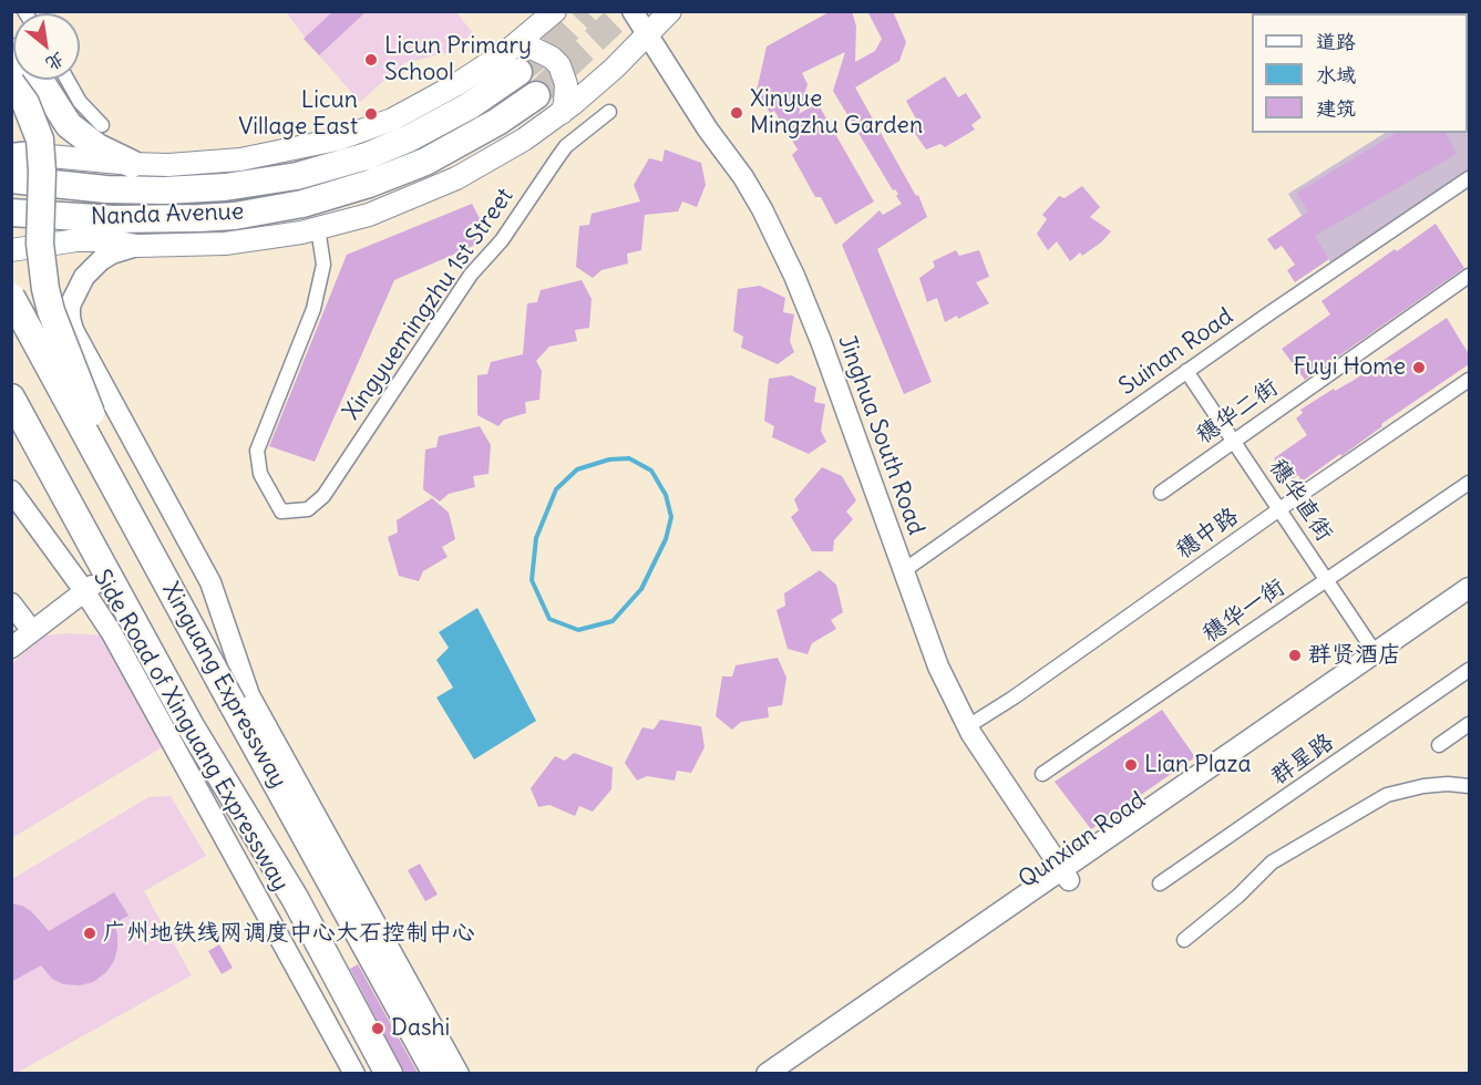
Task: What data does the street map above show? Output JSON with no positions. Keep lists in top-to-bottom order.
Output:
{
  "streets": {
    "highway": ["Nanda Avenue", "Xinguang Expressway"],
    "main road": ["Jinghua South Road", "Side Road of Xinguang Expressway", "Qunxian Road"],
    "street": [
      "Xingyuemingzhu 1st Street",
      "Suinan Road",
      "穗华二街",
      "穗华直街",
      "穗中路",
      "穗华一街",
      "群星路"
    ]
  },
  "crossings": [
    ["Suinan Road", "穗华直街"],
    ["穗华二街", "穗华直街"],
    ["Jinghua South Road", "Qunxian Road"],
    ["穗华直街", "穗中路"],
    ["穗华直街", "穗华一街"],
    ["穗华直街", "Qunxian Road"]
  ],
  "places": [
    "Licun Primary School",
    "Xinyue Mingzhu Garden",
    "Licun Village East",
    "Fuyi Home",
    "群贤酒店",
    "Lian Plaza",
    "广州地铁线网调度中心大石控制中心",
    "Dashi"
  ],
  "legend": ["道路", "水域", "建筑"],
  "north": "bottom right"
}
